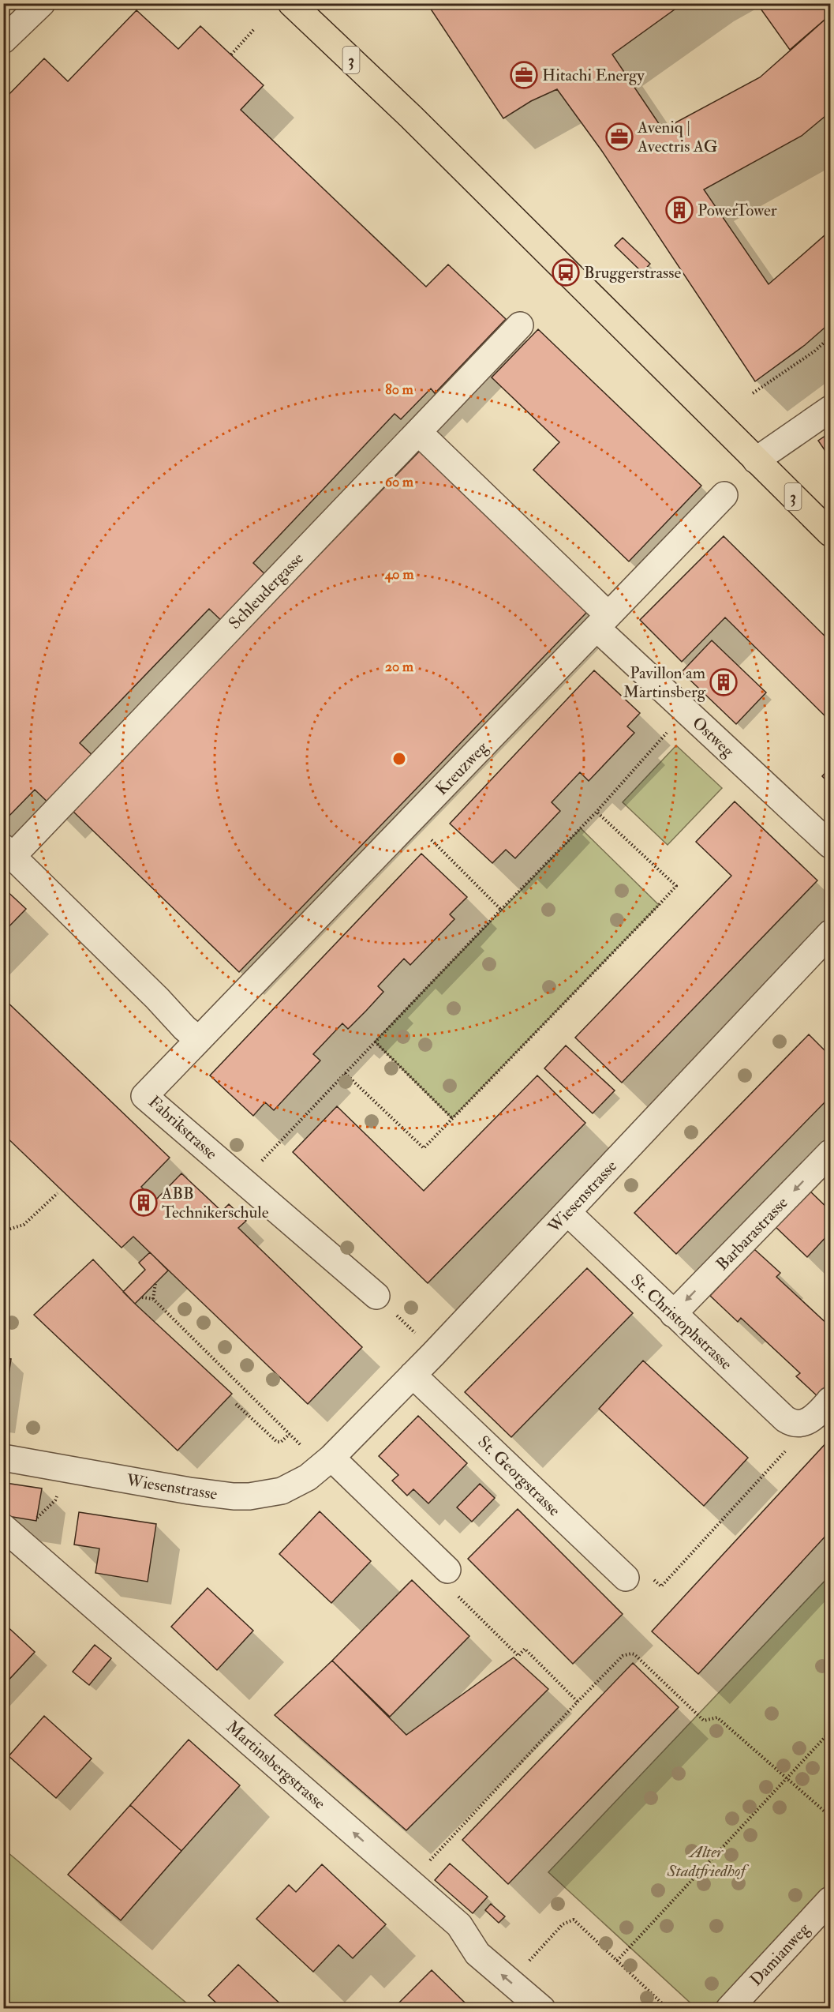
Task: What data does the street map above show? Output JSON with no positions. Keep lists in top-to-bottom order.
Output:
{
  "streets": {
    "main road": ["3"],
    "street": [
      "Schleudergasse",
      "Ostweg",
      "Kreuzweg",
      "Fabrikstrasse",
      "Wiesenstrasse",
      "Barbarastrasse",
      "St. Christophstrasse",
      "St. Georgstrasse",
      "Martinsbergstrasse",
      "Damianweg"
    ]
  },
  "crossings": [
    ["Schleudergasse", "Ostweg"],
    ["Ostweg", "Kreuzweg"],
    ["Kreuzweg", "Fabrikstrasse"],
    ["Wiesenstrasse", "St. Christophstrasse"],
    ["Wiesenstrasse", "St. Georgstrasse"],
    ["Barbarastrasse", "St. Christophstrasse"]
  ],
  "one_way": ["Barbarastrasse", "Martinsbergstrasse"],
  "parks": ["Alter Stadtfriedhof"],
  "places": {
    "office": ["Hitachi Energy", "Aveniq | Avectris AG"],
    "building": ["PowerTower", "Pavillon am Martinsberg", "ABB Technikerschule"],
    "bus stop": ["Bruggerstrasse"]
  },
  "rings": [
    "80 m",
    "60 m",
    "40 m",
    "20 m"
  ]
}
